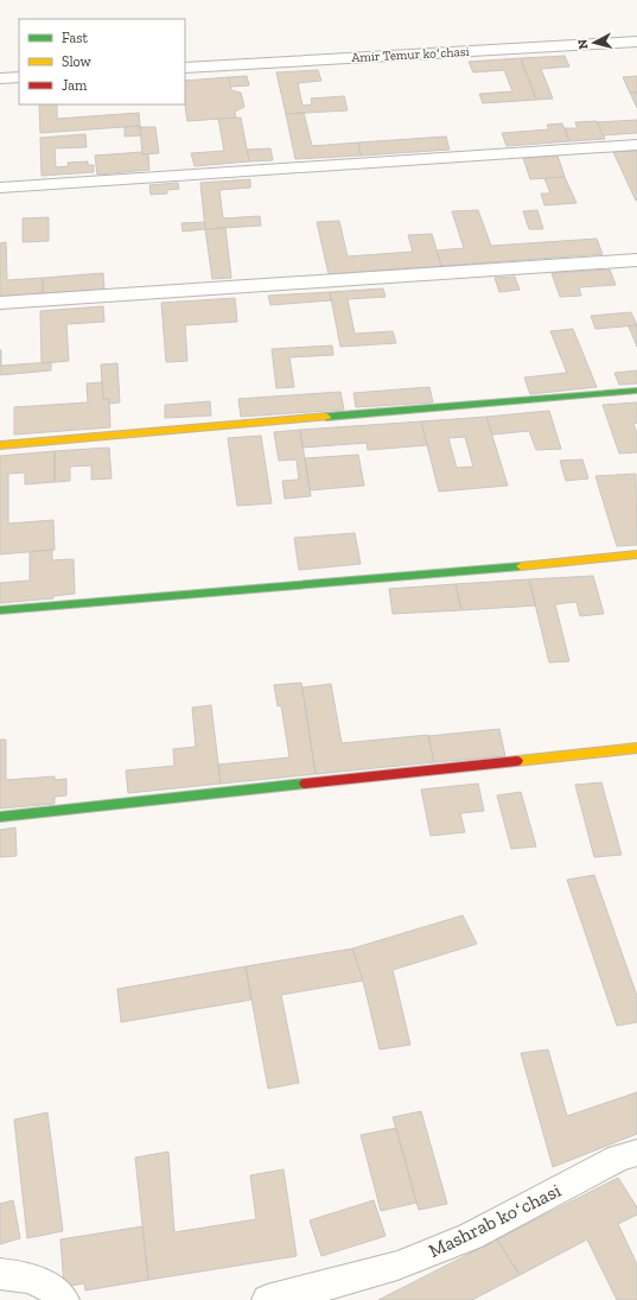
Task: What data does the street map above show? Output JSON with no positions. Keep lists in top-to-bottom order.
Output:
{
  "streets": {
    "street": ["Amir Temur koʻchasi", "Mashrab koʻchasi"]
  },
  "legend": ["Fast", "Slow", "Jam"],
  "north": "left"
}
